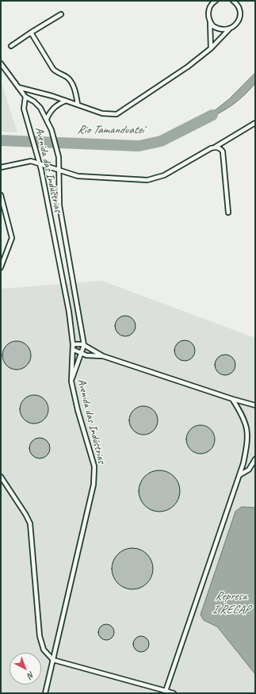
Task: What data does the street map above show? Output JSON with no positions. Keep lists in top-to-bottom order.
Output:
{
  "streets": {
    "lane": ["Avenida das Indústrias"]
  },
  "water": ["Rio Tamanduateí", "Represa I RECAP"],
  "north": "bottom right"
}
